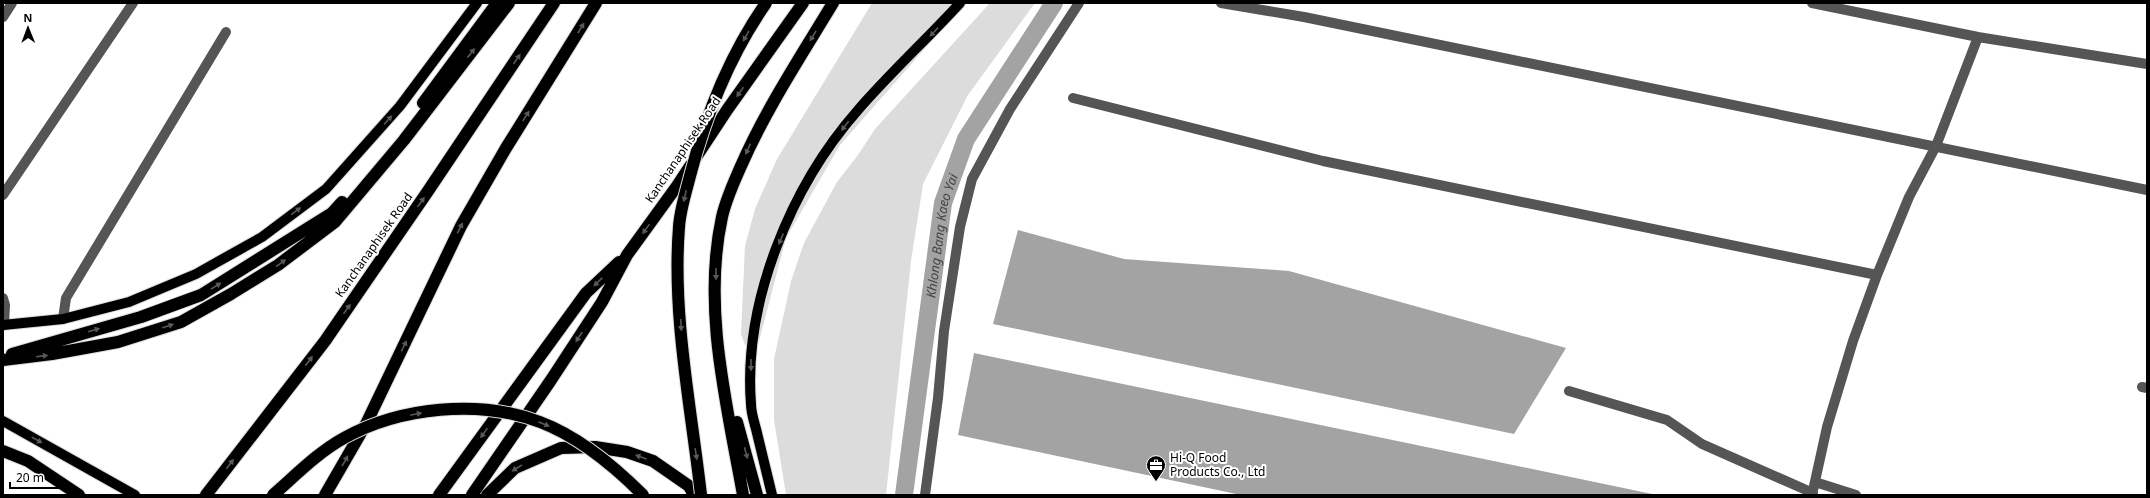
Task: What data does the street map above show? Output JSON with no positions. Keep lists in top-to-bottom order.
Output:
{
  "streets": {
    "highway": ["Kanchanaphisek Road"]
  },
  "water": ["Khlong Bang Kaeo Yai"],
  "places": {
    "office": ["Hi-Q Food Products Co., Ltd"]
  },
  "scale_bar": "20 m",
  "north": "top"
}
